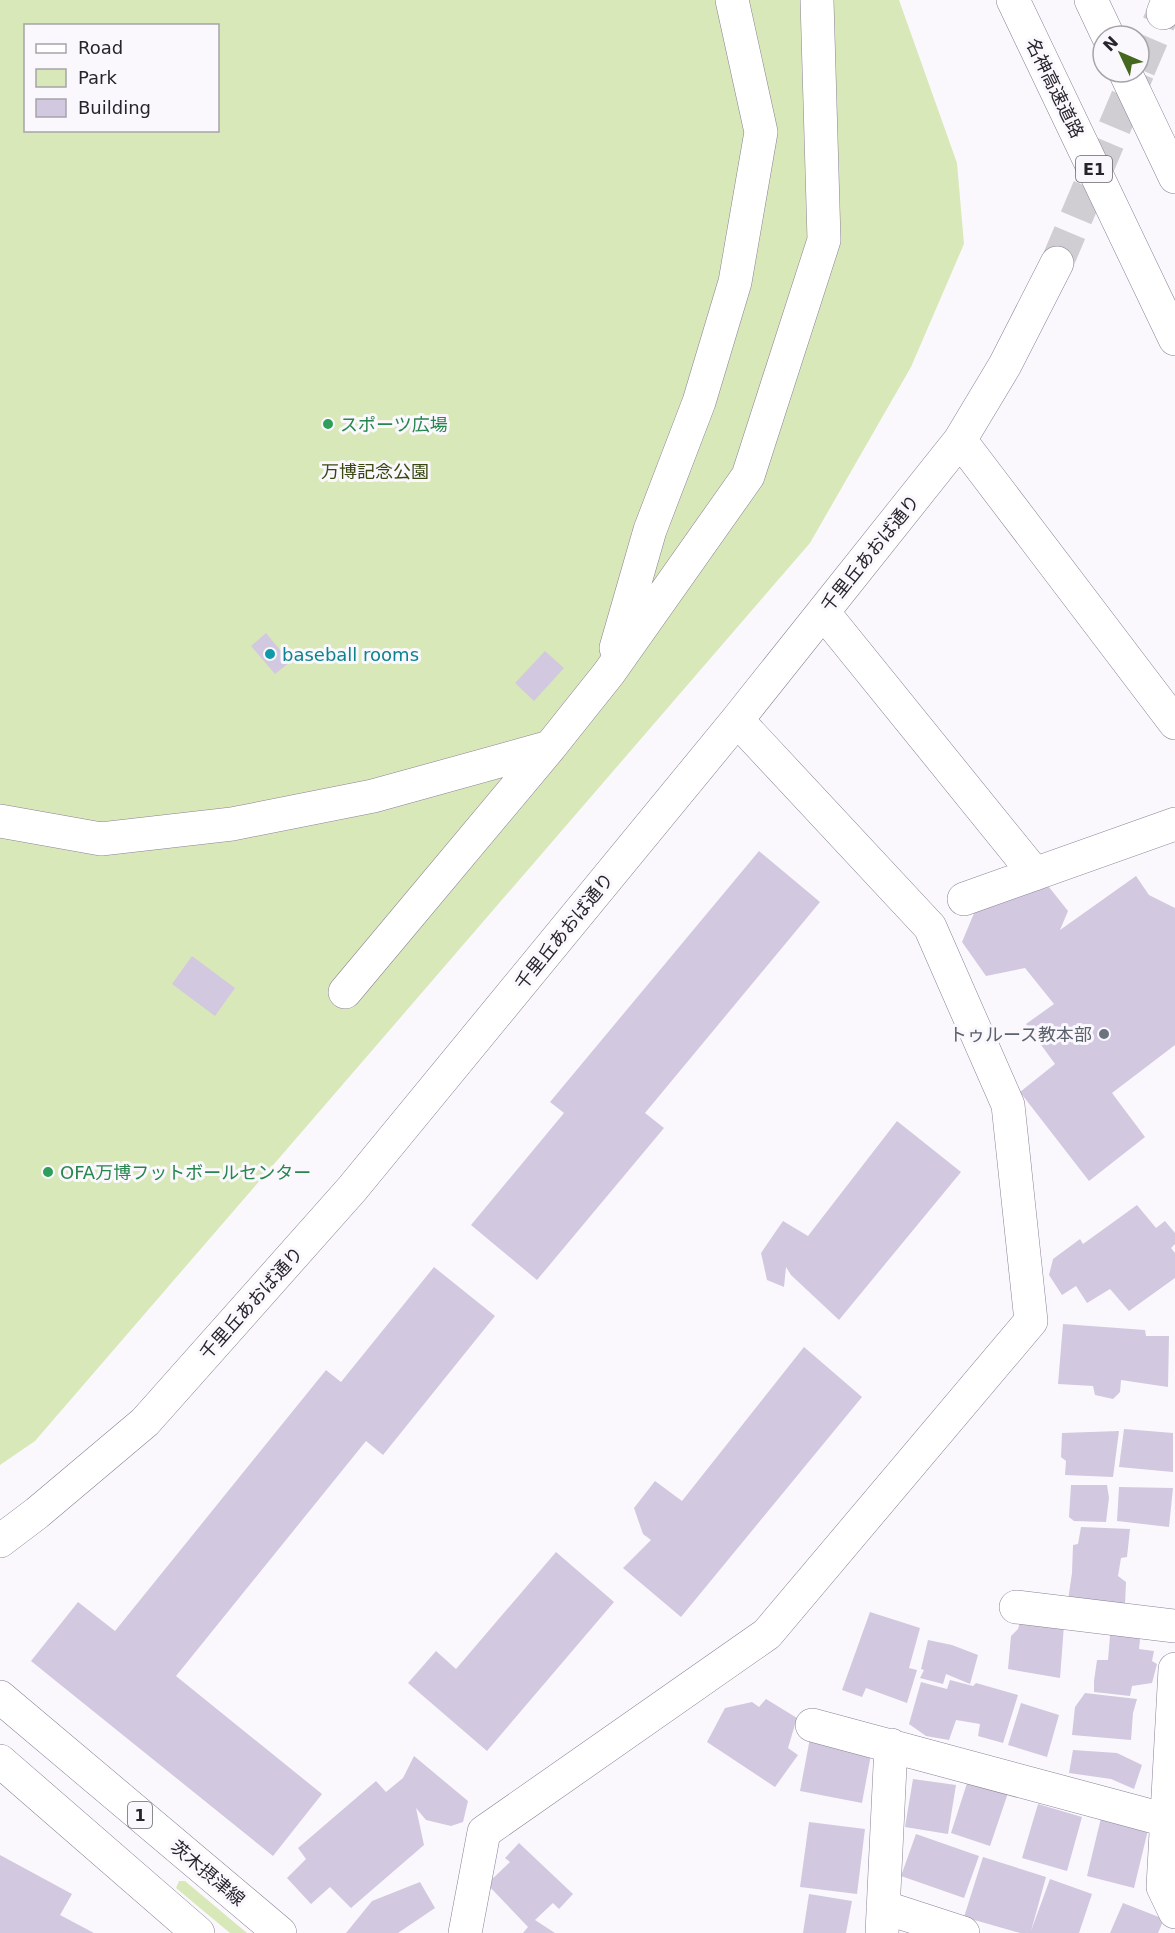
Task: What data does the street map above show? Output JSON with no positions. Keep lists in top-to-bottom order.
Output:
{
  "streets": {
    "main road": [
      "名神高速道路",
      "E1",
      "千里丘あおば通り",
      "1",
      "茨木摂津線"
    ]
  },
  "parks": ["万博記念公園"],
  "places": [
    "スポーツ広場",
    "baseball rooms",
    "トゥルース教本部",
    "OFA万博フットボールセンター"
  ],
  "legend": ["Road", "Park", "Building"],
  "north": "top left"
}
